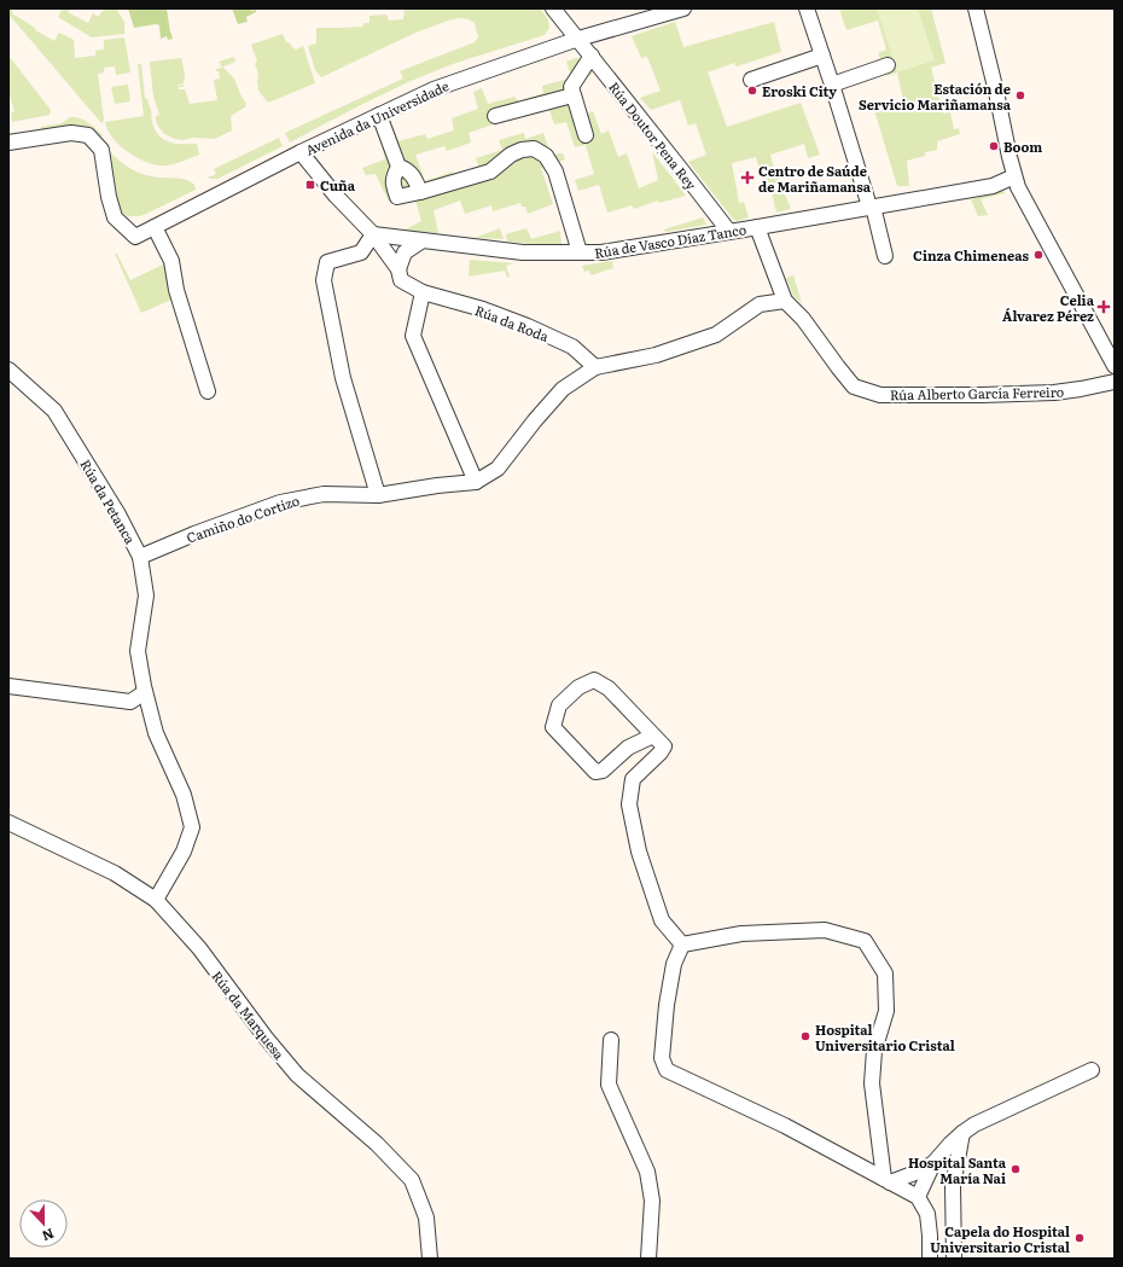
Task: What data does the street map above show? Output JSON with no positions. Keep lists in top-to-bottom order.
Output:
{
  "streets": {
    "street": [
      "Avenida da Universidade",
      "Rúa Doutor Pena Rey",
      "Rúa de Vasco Díaz Tanco",
      "Rúa da Roda",
      "Rúa Alberto García Ferreiro",
      "Rúa da Petanca",
      "Camiño do Cortizo",
      "Rúa da Marquesa"
    ]
  },
  "crossings": [
    ["Avenida da Universidade", "Rúa Doutor Pena Rey"],
    ["Rúa Doutor Pena Rey", "Rúa de Vasco Díaz Tanco"],
    ["Rúa de Vasco Díaz Tanco", "Rúa da Roda"],
    ["Rúa de Vasco Díaz Tanco", "Rúa Alberto García Ferreiro"],
    ["Rúa da Petanca", "Camiño do Cortizo"],
    ["Rúa da Petanca", "Rúa da Marquesa"]
  ],
  "places": {
    "other": [
      "Eroski City",
      "Estación de Servicio Mariñamansa",
      "Boom",
      "Cinza Chimeneas",
      "Hospital Universitario Cristal",
      "Hospital Santa María Nai",
      "Capela do Hospital Universitario Cristal"
    ],
    "health": ["Centro de Saúde de Mariñamansa", "Celia Álvarez Pérez"],
    "transit": ["Cuña"]
  },
  "north": "bottom"
}
